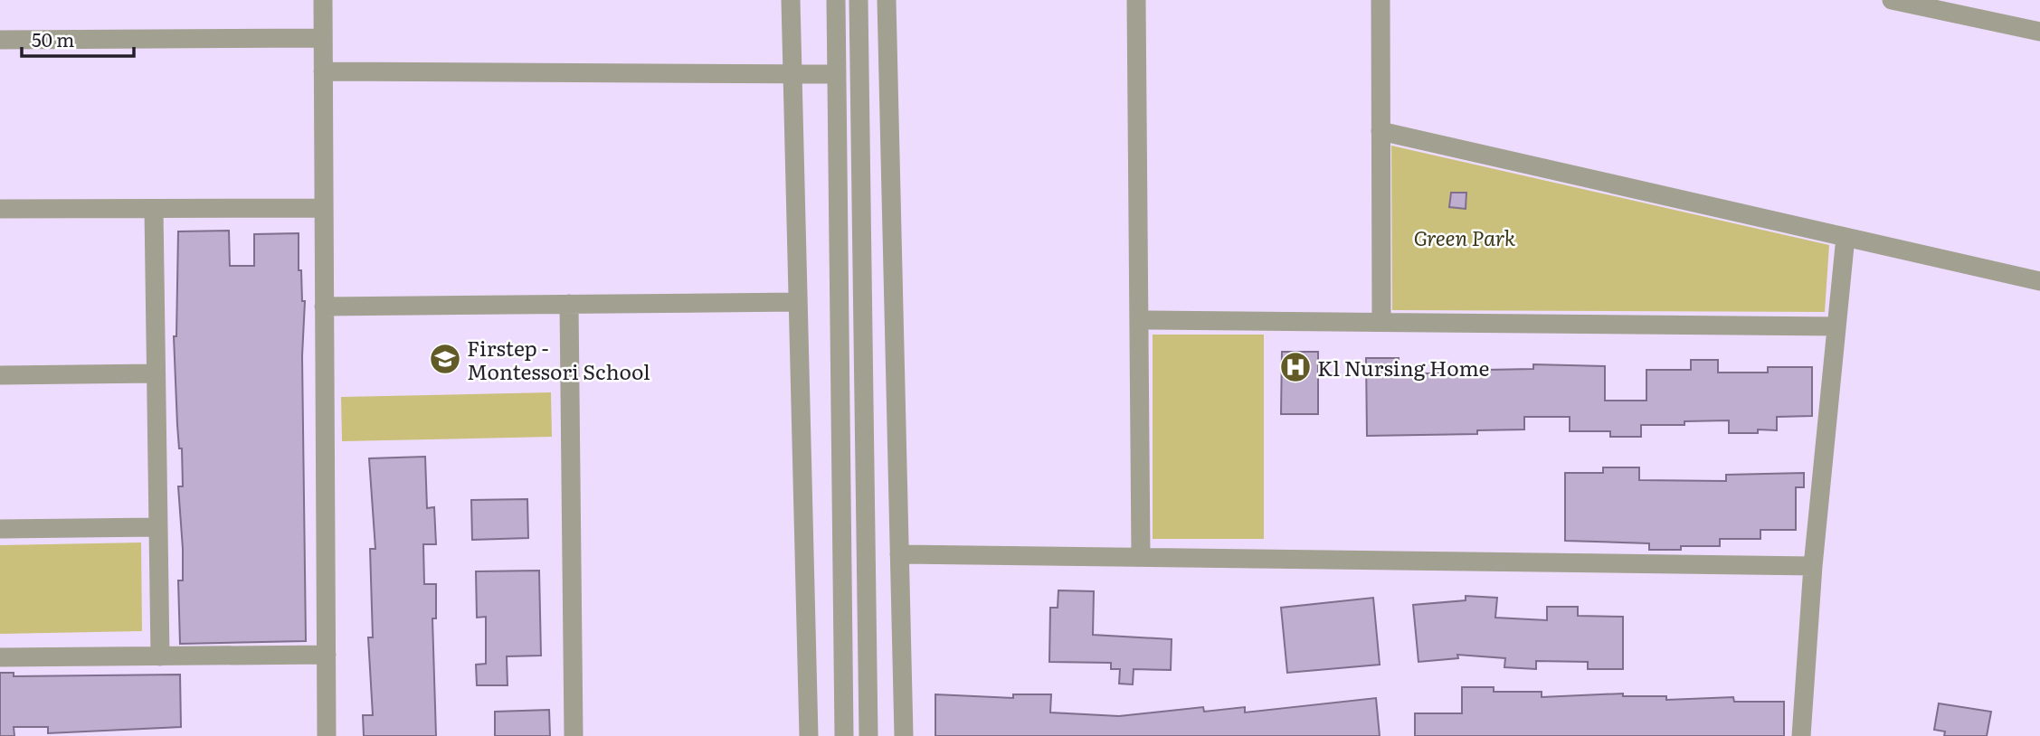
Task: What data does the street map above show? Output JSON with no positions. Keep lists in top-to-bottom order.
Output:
{
  "parks": ["Green Park"],
  "places": {
    "school or university": ["Firstep - Montessori School"],
    "hospital": ["Kl Nursing Home"]
  },
  "scale_bar": "50 m"
}
